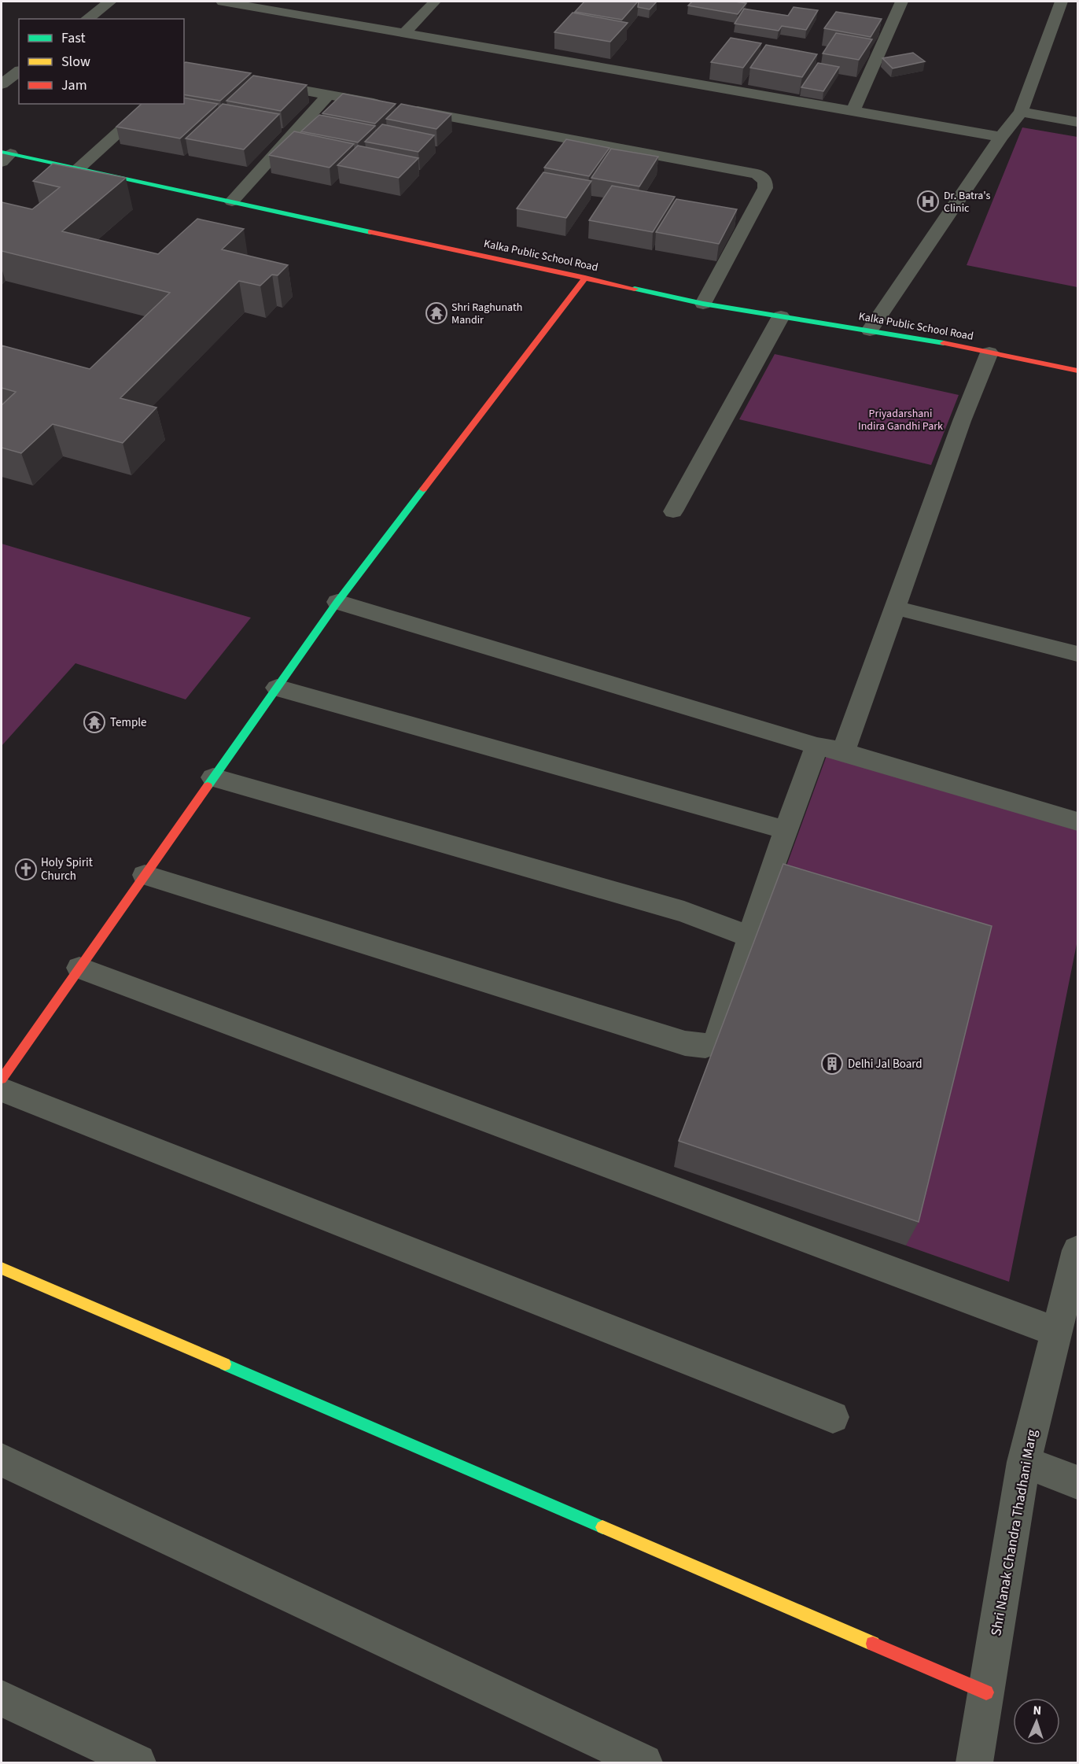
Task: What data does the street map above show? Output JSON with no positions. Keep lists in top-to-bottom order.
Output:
{
  "streets": {
    "street": ["Kalka Public School Road", "Shri Nanak Chandra Thadhani Marg"]
  },
  "parks": ["Priyadarshani Indira Gandhi Park"],
  "places": {
    "hospital": ["Dr. Batra's Clinic"],
    "temple": ["Shri Raghunath Mandir", "Temple"],
    "church": ["Holy Spirit Church"],
    "building": ["Delhi Jal Board"]
  },
  "legend": ["Fast", "Slow", "Jam"],
  "north": "top"
}
